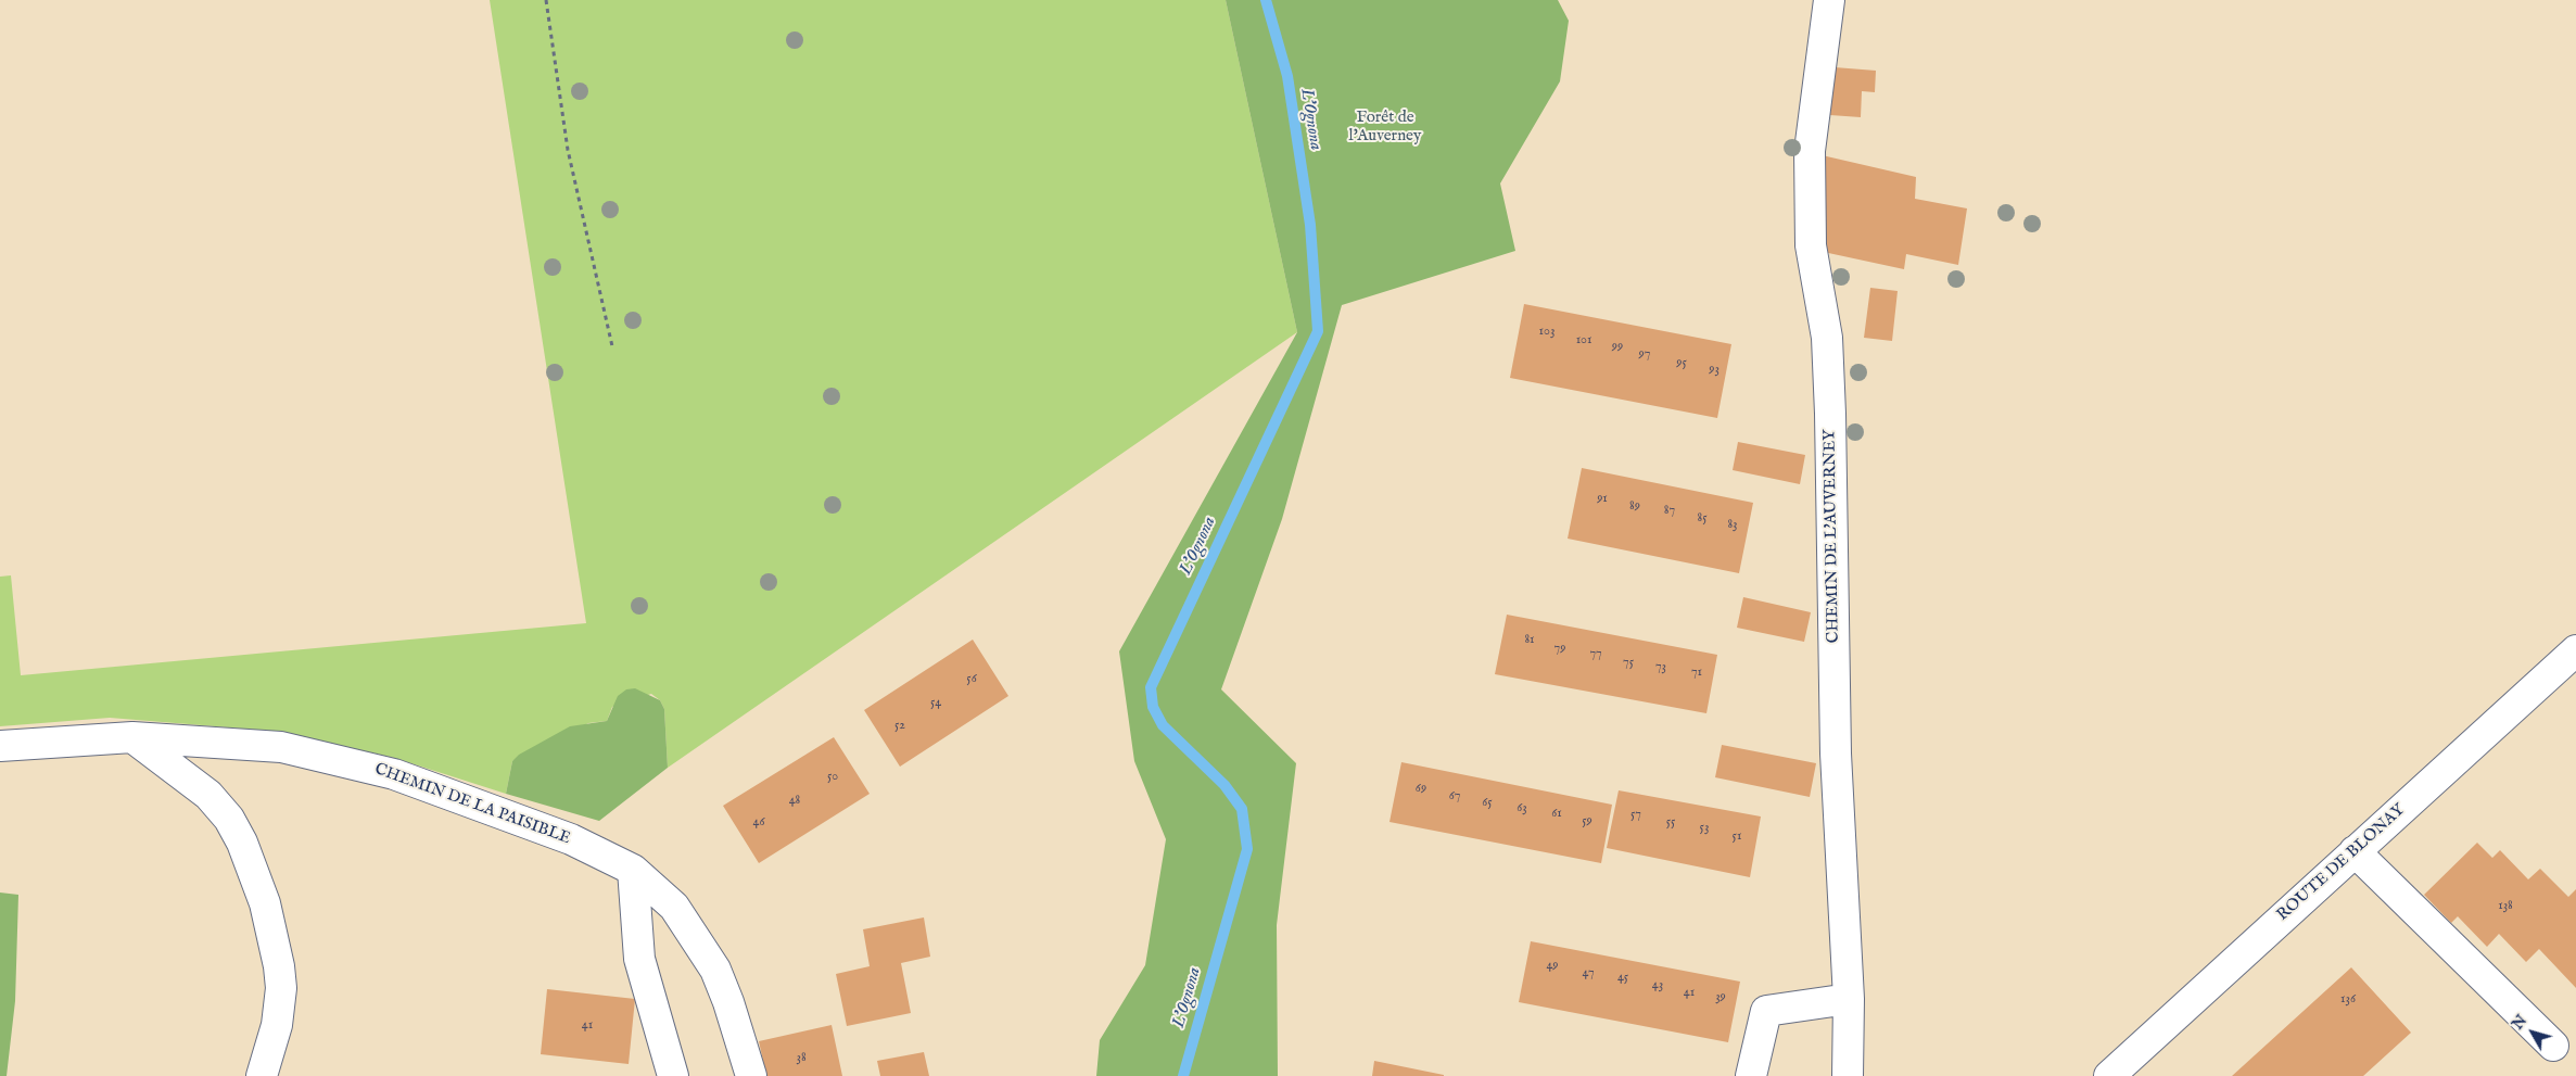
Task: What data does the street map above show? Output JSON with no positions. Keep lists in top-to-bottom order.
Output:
{
  "streets": {
    "street": ["CHEMIN DE L'AUVERNEY", "CHEMIN DE LA PAISIBLE", "ROUTE DE BLONAY"]
  },
  "water": ["L'Ognona"],
  "parks": ["Forêt de l'Auverney"],
  "house_numbers": [
    "103",
    "101",
    "99",
    "97",
    "95",
    "93",
    "91",
    "89",
    "87",
    "85",
    "83",
    "81",
    "79",
    "77",
    "75",
    "73",
    "71",
    "56",
    "54",
    "52",
    "50",
    "69",
    "67",
    "48",
    "65",
    "63",
    "61",
    "57",
    "59",
    "46",
    "55",
    "53",
    "51",
    "138",
    "49",
    "47",
    "45",
    "43",
    "41",
    "39",
    "136",
    "41",
    "38"
  ],
  "north": "top left"
}
